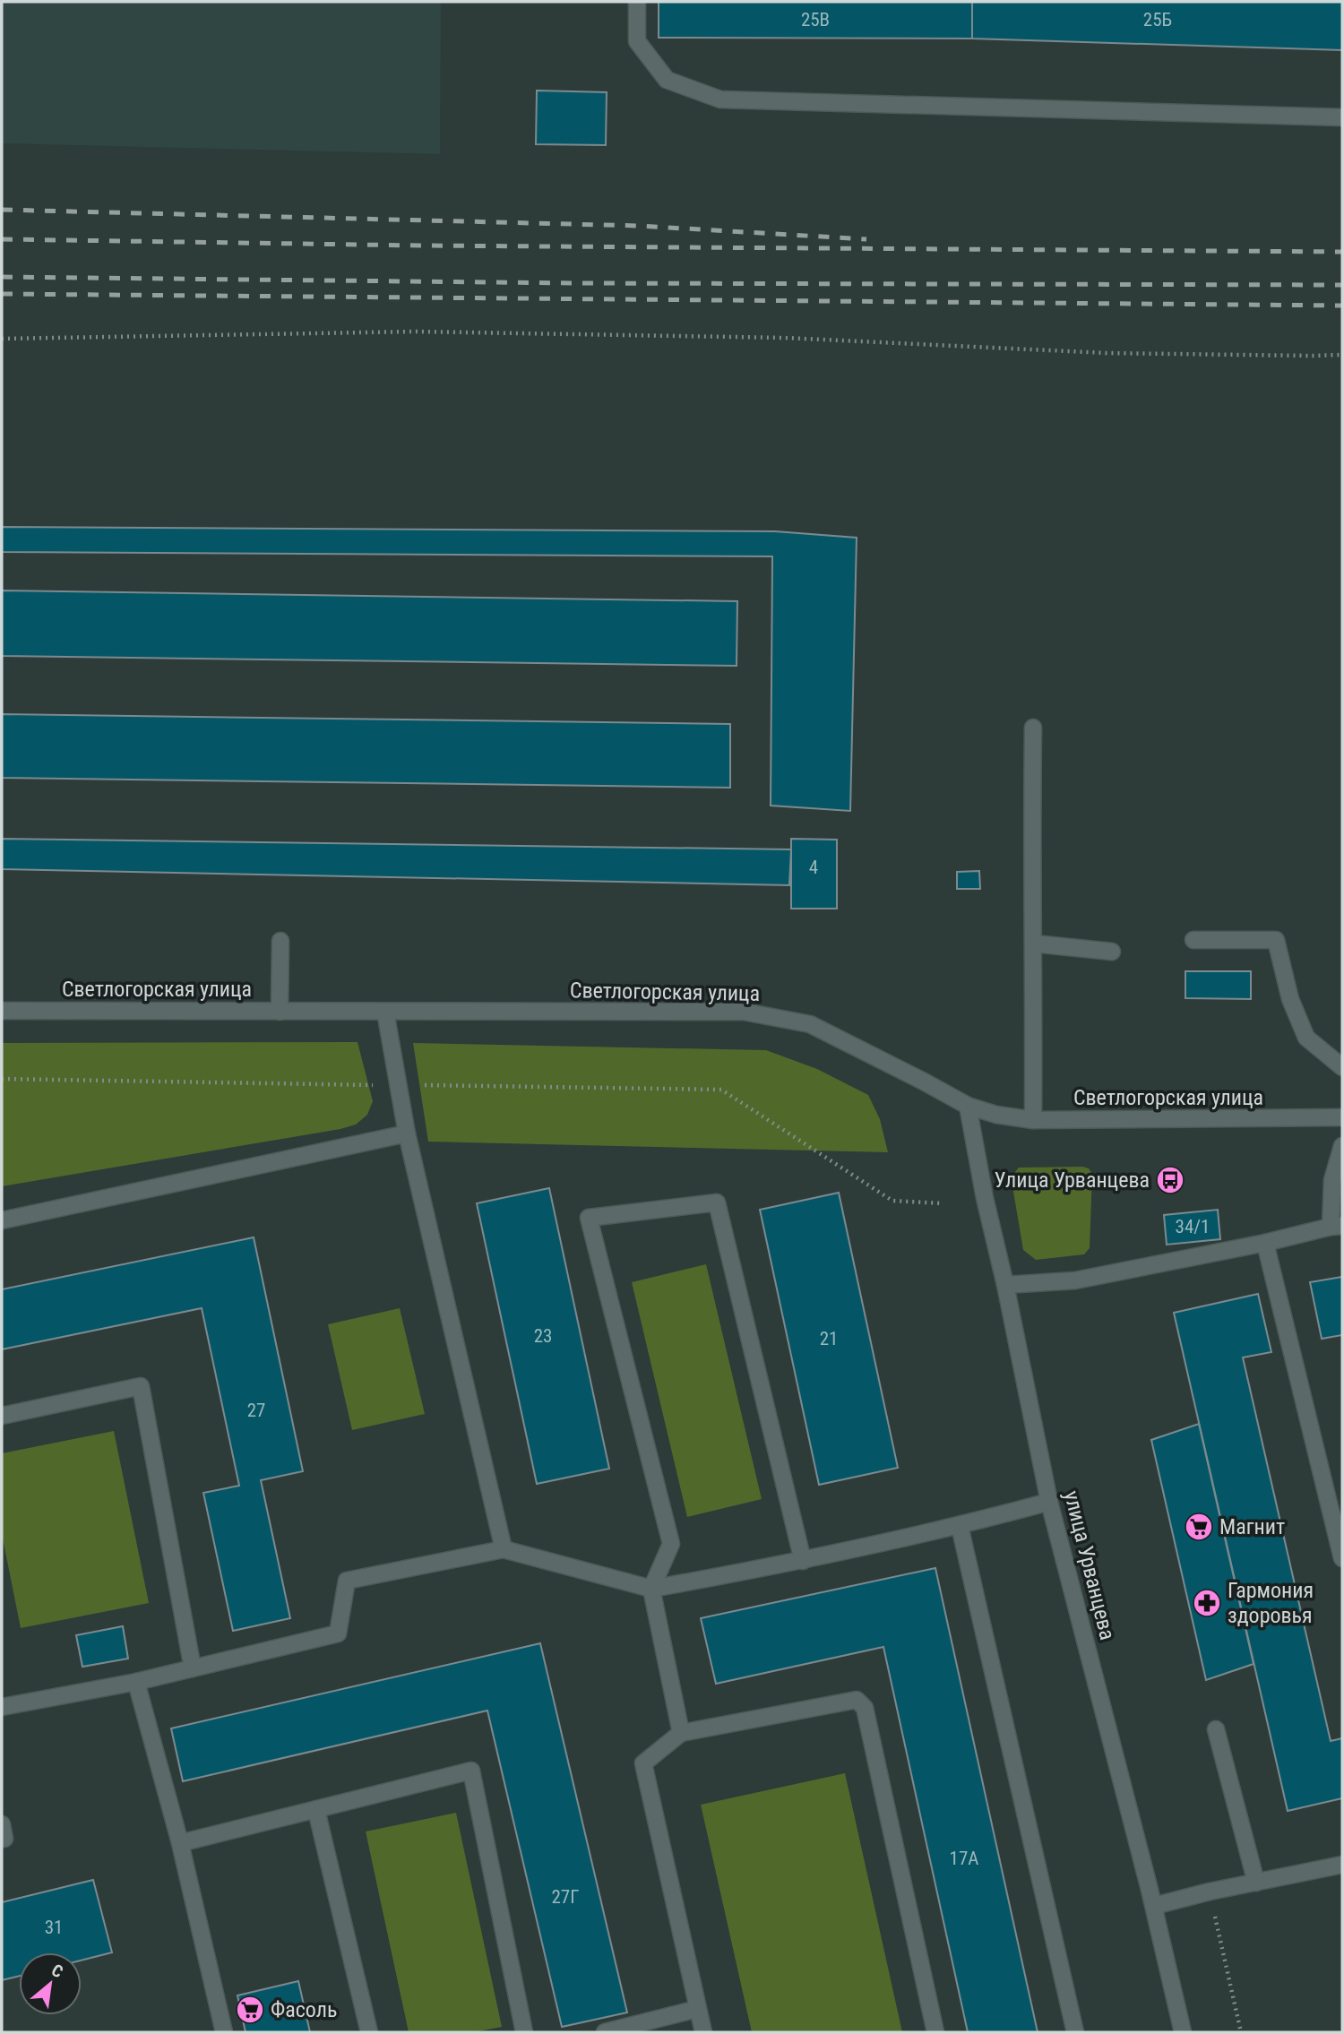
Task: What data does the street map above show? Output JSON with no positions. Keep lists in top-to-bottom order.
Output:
{
  "streets": {
    "street": ["Светлогорская улица", "улица Урванцева"]
  },
  "crossings": [
    ["Светлогорская улица", "улица Урванцева"]
  ],
  "places": {
    "bus stop": ["Улица Урванцева"],
    "supermarket": ["Магнит", "Фасоль"],
    "pharmacy": ["Гармония здоровья"]
  },
  "house_numbers": [
    "25В",
    "25Б",
    "4",
    "34/1",
    "23",
    "21",
    "27",
    "17А",
    "27Г",
    "31"
  ],
  "north": "top right"
}
